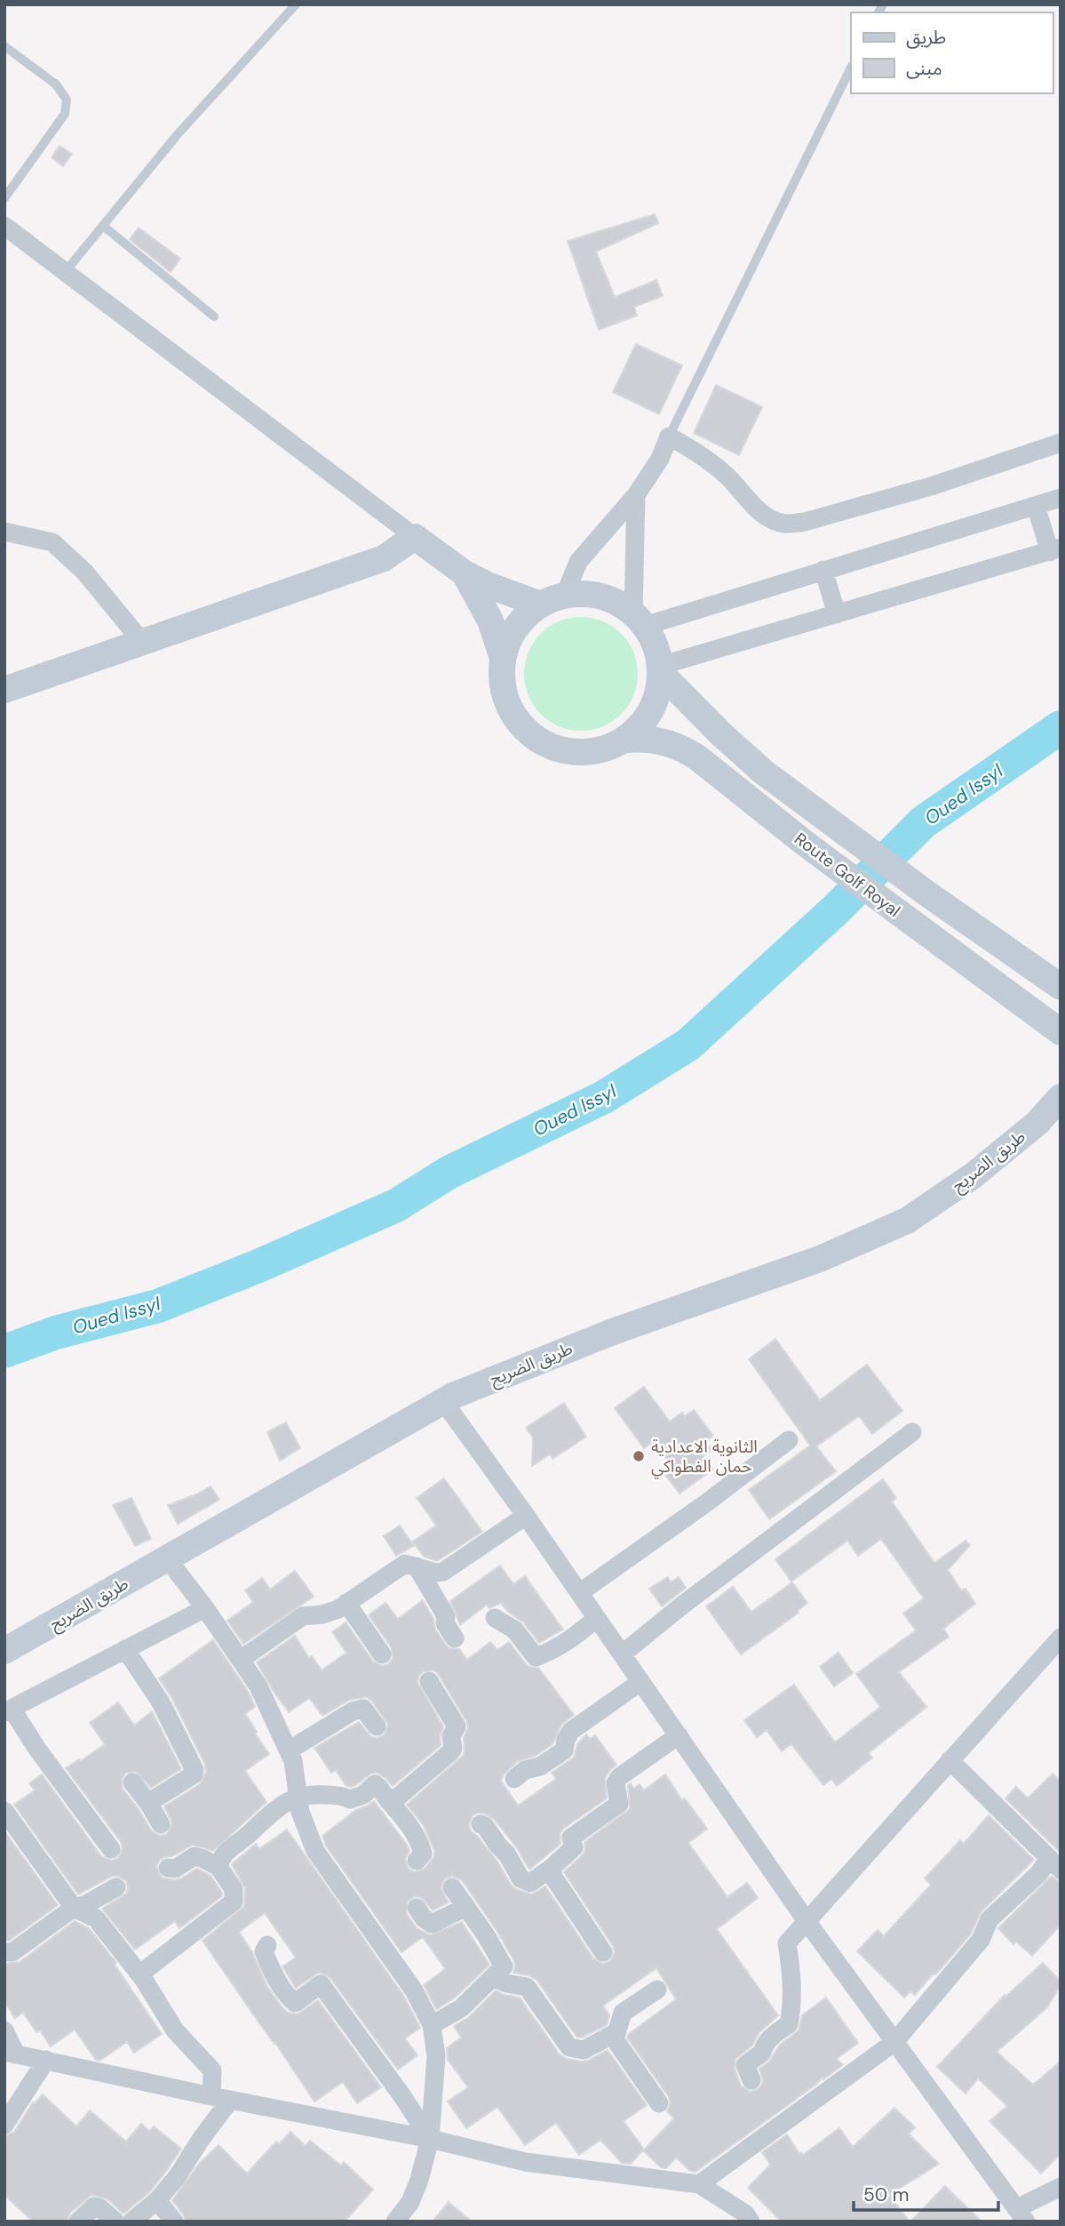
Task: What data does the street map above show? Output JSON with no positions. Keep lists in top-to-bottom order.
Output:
{
  "streets": {
    "street": ["Route Golf Royal", "طريق الضريح"]
  },
  "water": ["Oued Issyl"],
  "places": ["الثانوية الاعدادية حمان الفطواكي"],
  "legend": ["طريق", "مبنى"],
  "scale_bar": "50 m"
}
